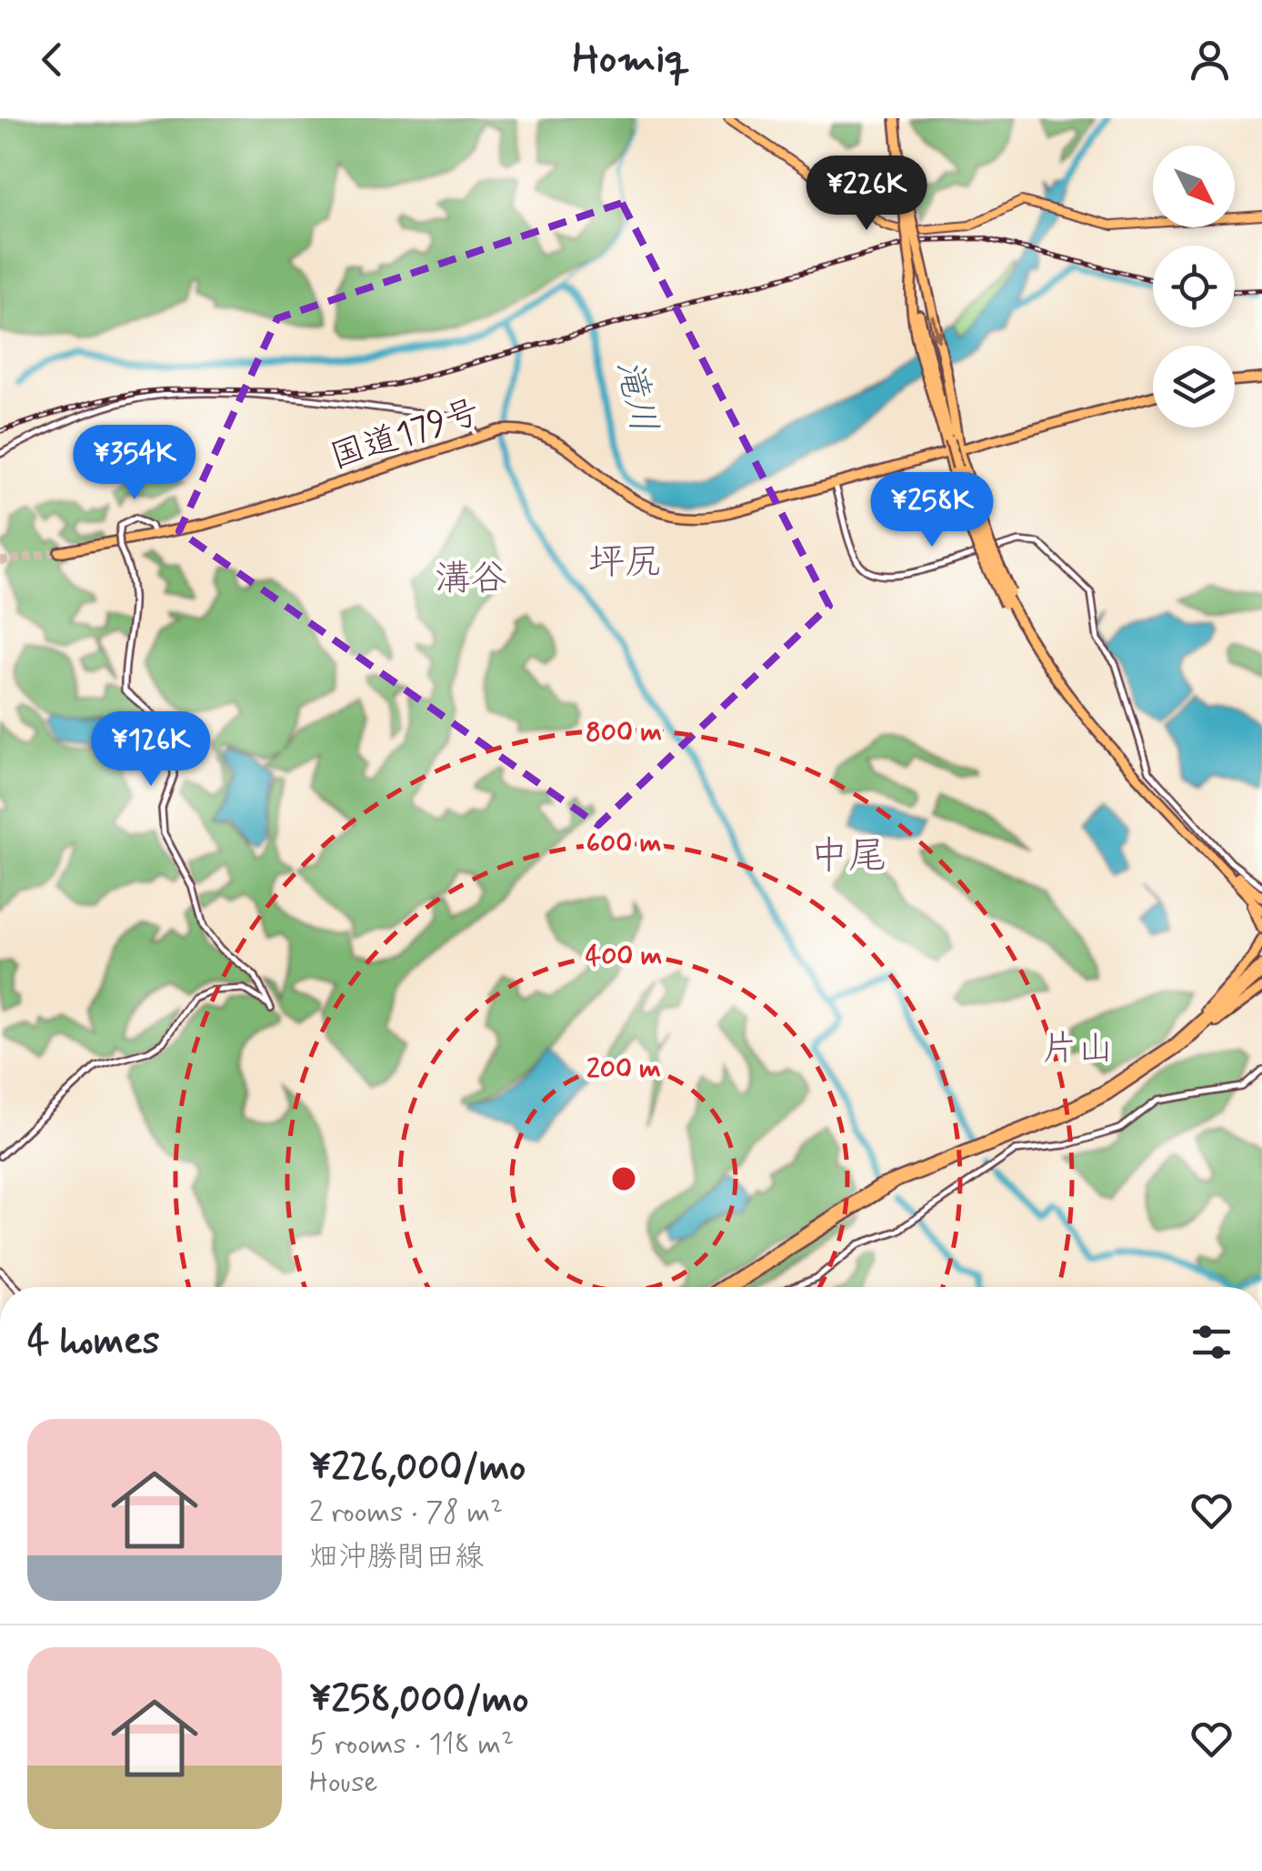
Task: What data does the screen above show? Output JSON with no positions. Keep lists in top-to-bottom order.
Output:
{
  "streets": {
    "highway": ["国道179号"]
  },
  "districts": [
    "坪尻",
    "溝谷",
    "中尾",
    "片山"
  ],
  "water": ["滝川"],
  "north": "bottom right",
  "page": {
    "header": "Homiq",
    "price": [
      "¥226K",
      "¥354K",
      "¥258K",
      "¥126K"
    ],
    "heading": "4 homes",
    "list": [
      {
        "name": "¥226,000/mo",
        "note": "2 rooms · 78 m² · 畑沖勝間田線"
      },
      {
        "name": "¥258,000/mo",
        "note": "5 rooms · 118 m² · House"
      }
    ]
  },
  "rings": [
    "800 m",
    "600 m",
    "400 m",
    "200 m"
  ]
}
